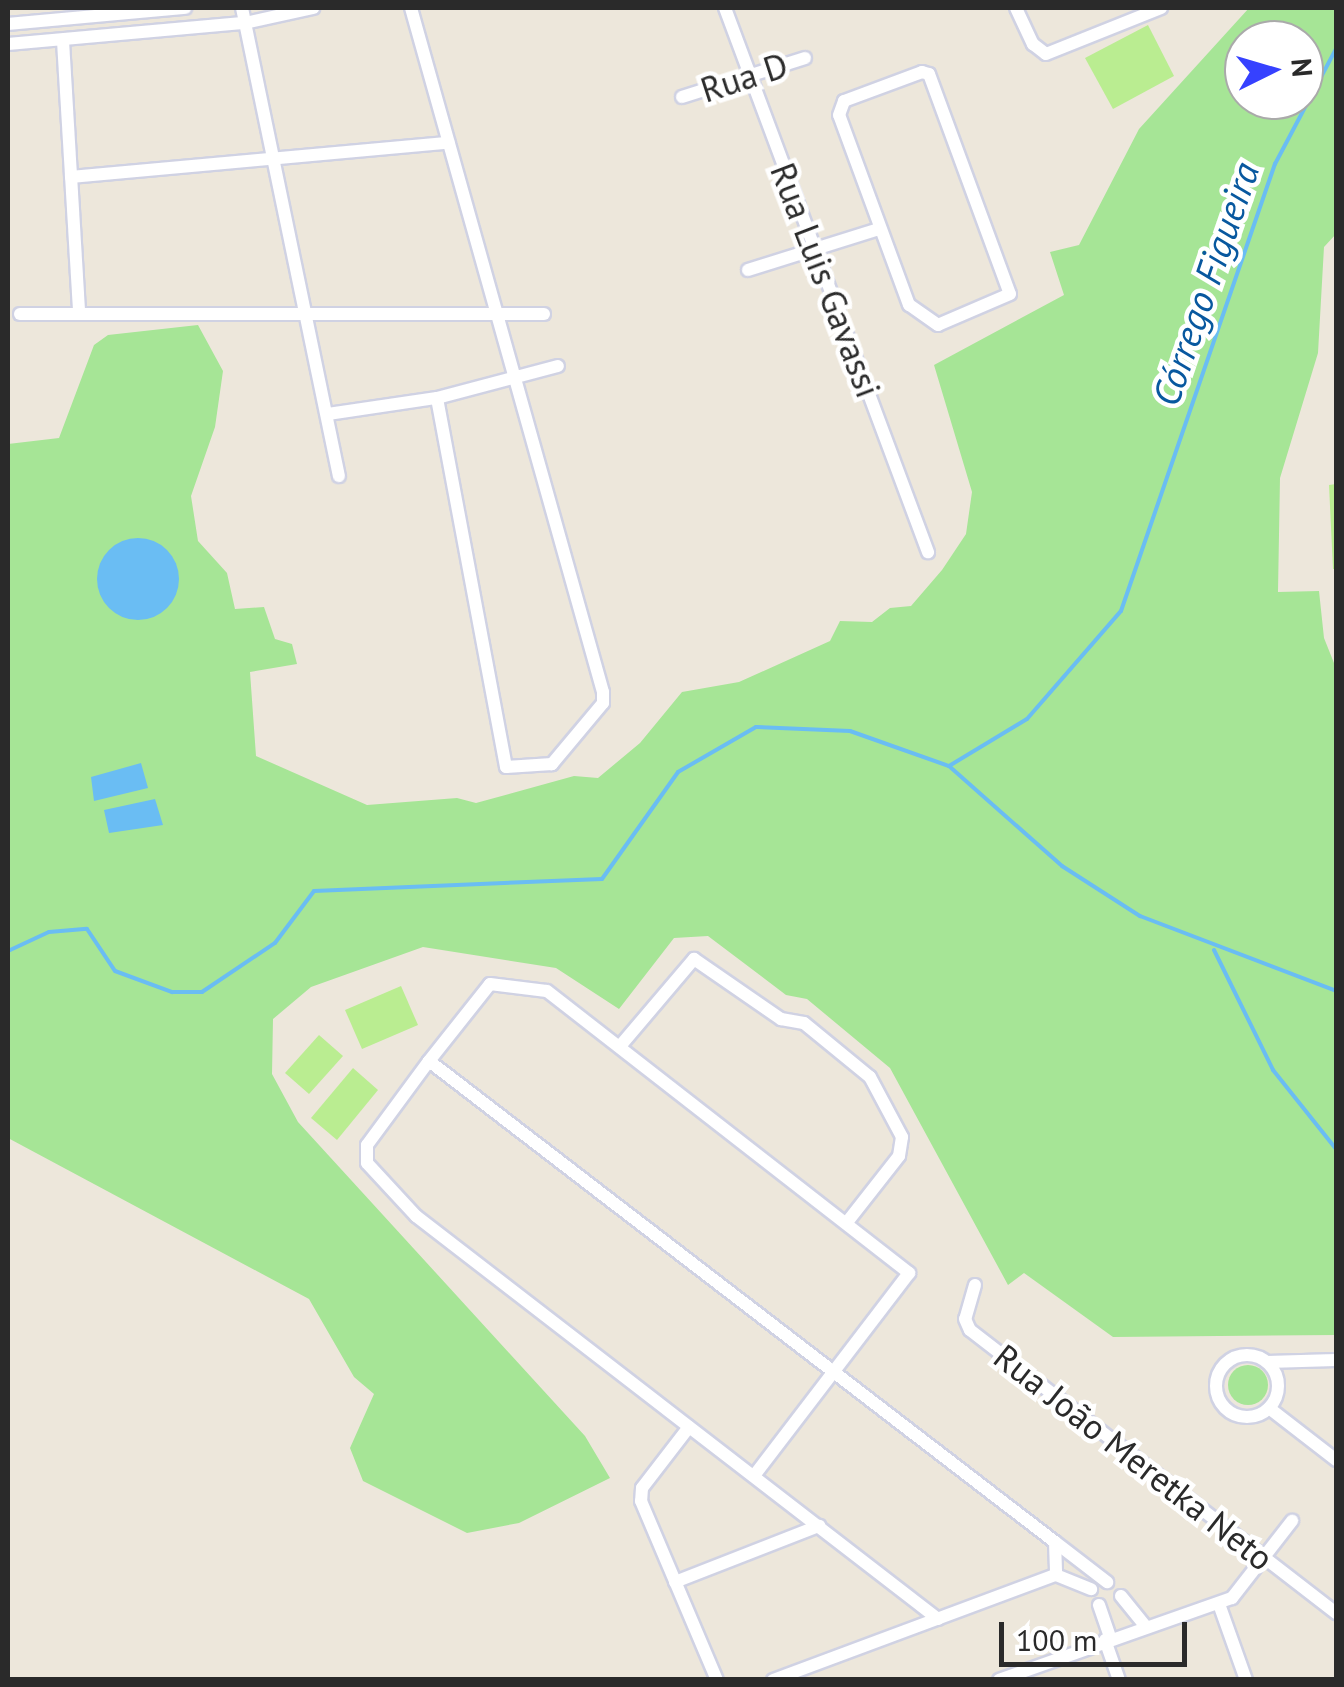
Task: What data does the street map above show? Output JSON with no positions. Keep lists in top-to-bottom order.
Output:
{
  "streets": {
    "street": ["Rua D", "Rua Luis Gavassi", "Rua João Meretka Neto"]
  },
  "crossings": [
    ["Rua D", "Rua Luis Gavassi"]
  ],
  "water": ["Córrego Figueira"],
  "scale_bar": "100 m",
  "north": "right"
}
